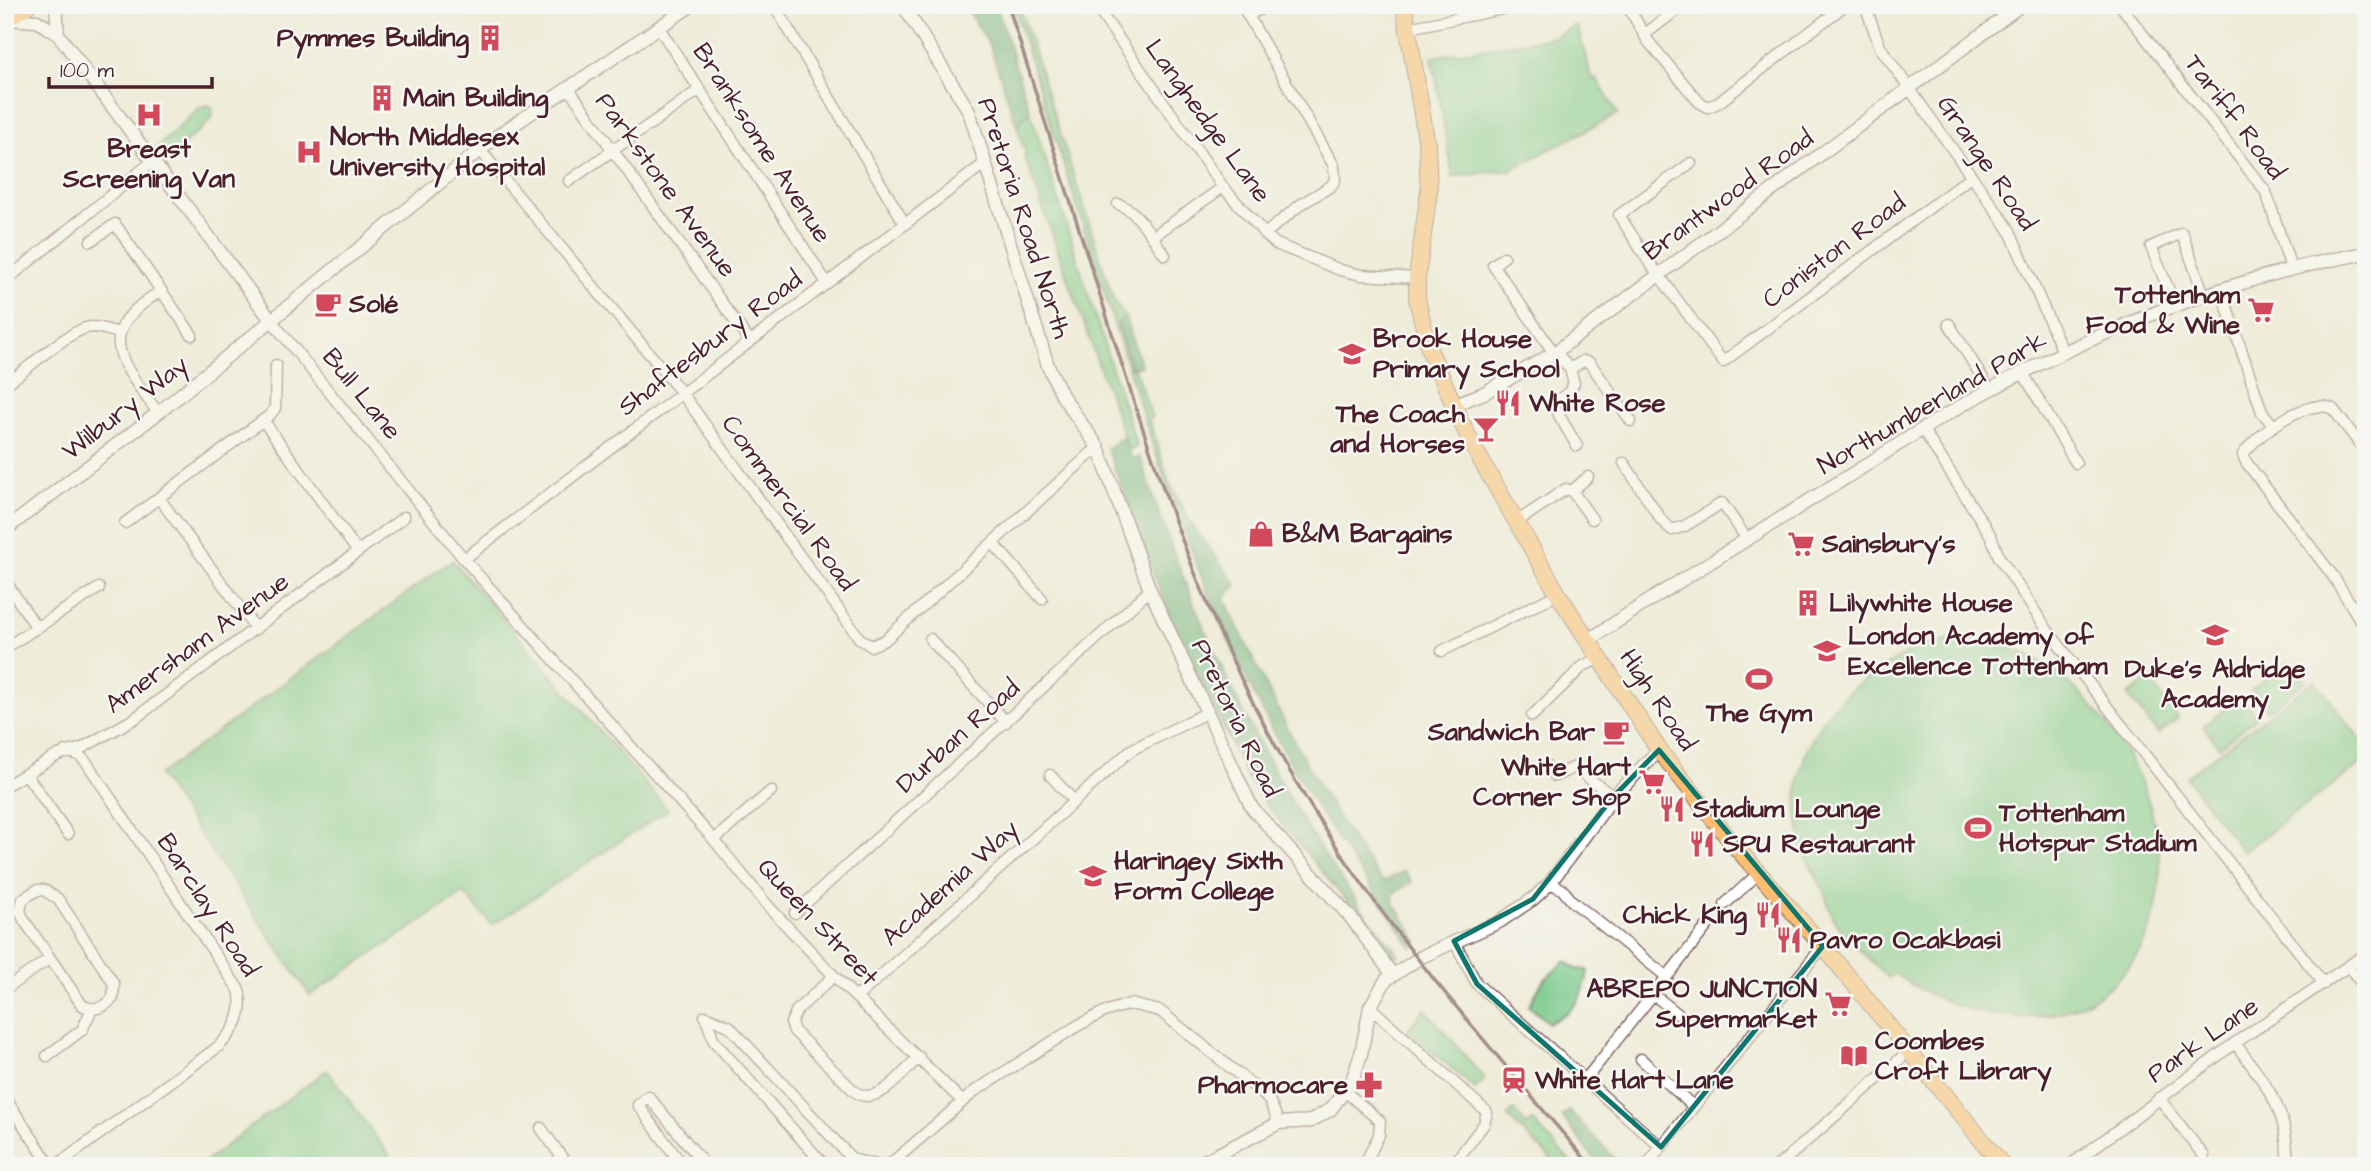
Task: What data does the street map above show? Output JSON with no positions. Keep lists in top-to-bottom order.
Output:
{
  "streets": {
    "main road": ["High Road"],
    "street": [
      "Tariff Road",
      "Langhedge Lane",
      "Branksome Avenue",
      "Grange Road",
      "Parkstone Avenue",
      "Brantwood Road",
      "Pretoria Road North",
      "Coniston Road",
      "Shaftesbury Road",
      "Bull Lane",
      "Northumberland Park",
      "Wilbury Way",
      "Commercial Road",
      "Amersham Avenue",
      "Pretoria Road",
      "Durban Road",
      "Academia Way",
      "Barclay Road",
      "Queen Street",
      "Park Lane"
    ]
  },
  "crossings": [
    ["Tariff Road", "Northumberland Park"],
    ["Langhedge Lane", "High Road"],
    ["Branksome Avenue", "Shaftesbury Road"],
    ["Branksome Avenue", "Wilbury Way"],
    ["Grange Road", "Brantwood Road"],
    ["Grange Road", "Coniston Road"],
    ["Grange Road", "Northumberland Park"],
    ["Parkstone Avenue", "Shaftesbury Road"],
    ["Parkstone Avenue", "Wilbury Way"],
    ["Brantwood Road", "Coniston Road"],
    ["Brantwood Road", "High Road"],
    ["Pretoria Road North", "Shaftesbury Road"],
    ["Pretoria Road North", "Commercial Road"],
    ["Pretoria Road North", "Pretoria Road"],
    ["Shaftesbury Road", "Bull Lane"],
    ["Shaftesbury Road", "Commercial Road"],
    ["Bull Lane", "Wilbury Way"],
    ["Bull Lane", "Queen Street"],
    ["Northumberland Park", "High Road"],
    ["Wilbury Way", "Commercial Road"],
    ["Commercial Road", "Pretoria Road"],
    ["Amersham Avenue", "Barclay Road"],
    ["Pretoria Road", "Durban Road"],
    ["Pretoria Road", "Academia Way"],
    ["Academia Way", "Queen Street"]
  ],
  "places": {
    "building": ["Pymmes Building", "Main Building", "Lilywhite House"],
    "hospital": ["Breast Screening Van", "North Middlesex University Hospital"],
    "cafe": ["Solé", "Sandwich Bar"],
    "supermarket": [
      "Tottenham Food & Wine",
      "Sainsbury's",
      "White Hart Corner Shop",
      "ABREPO JUNCTION Supermarket"
    ],
    "school or university": [
      "Brook House Primary School",
      "Duke's Aldridge Academy",
      "London Academy of Excellence Tottenham",
      "Haringey Sixth Form College"
    ],
    "restaurant": [
      "White Rose",
      "Stadium Lounge",
      "SPU Restaurant",
      "Chick King",
      "Pavro Ocakbasi"
    ],
    "bar": ["The Coach and Horses"],
    "shop": ["B&M Bargains"],
    "sports": ["The Gym", "Tottenham Hotspur Stadium"],
    "library": ["Coombes Croft Library"],
    "station": ["White Hart Lane"],
    "pharmacy": ["Pharmocare"]
  },
  "scale_bar": "100 m"
}
